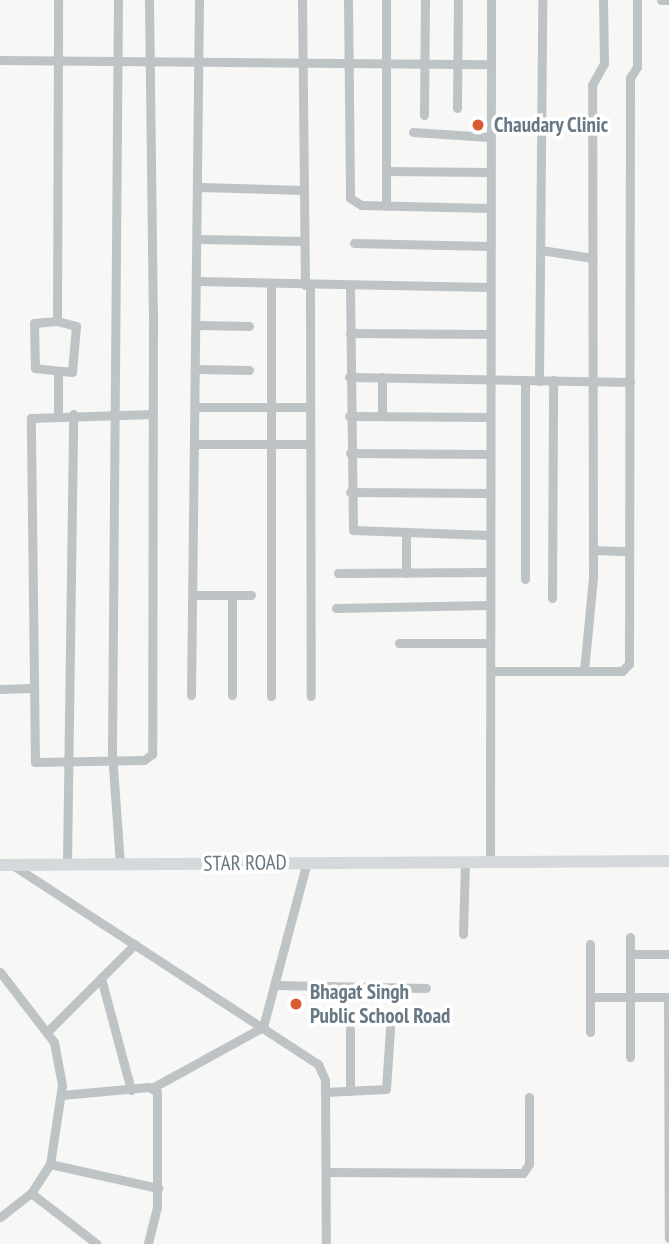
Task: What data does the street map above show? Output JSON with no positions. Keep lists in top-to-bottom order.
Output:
{
  "streets": {
    "street": ["STAR ROAD"]
  },
  "places": ["Chaudary Clinic", "Bhagat Singh Public School Road"]
}
